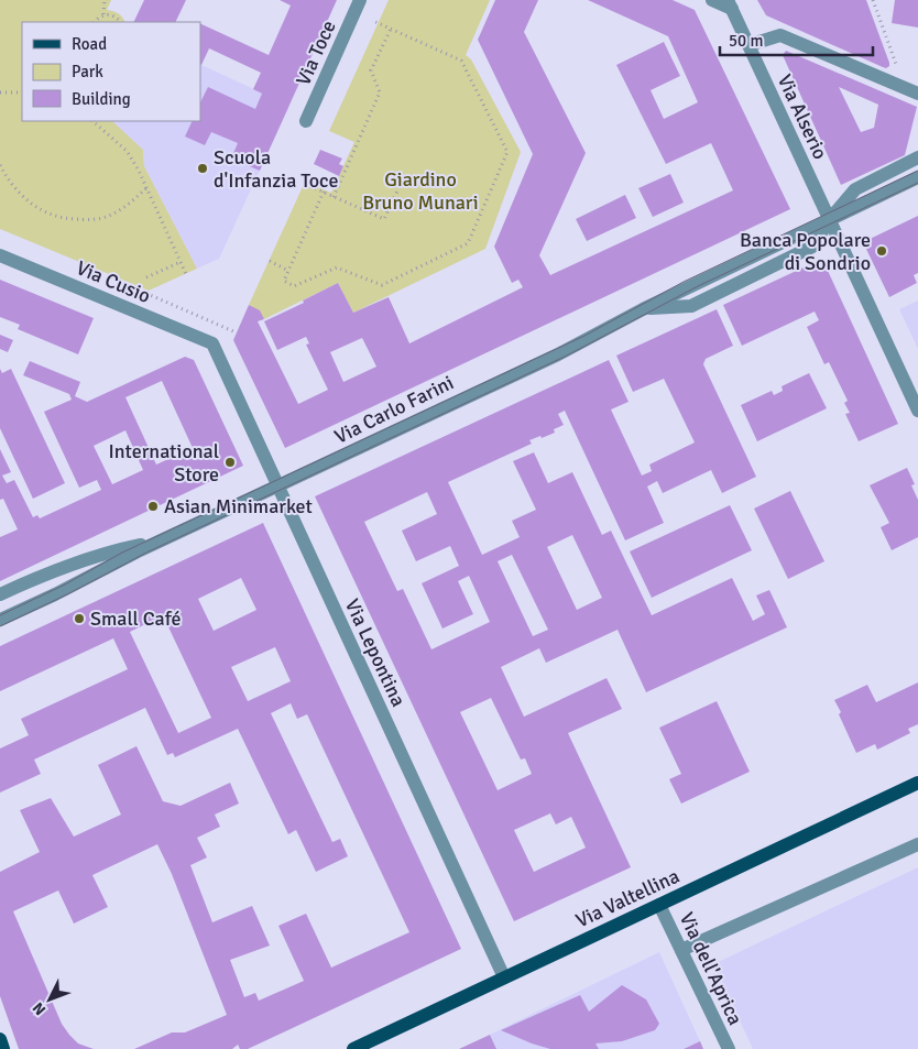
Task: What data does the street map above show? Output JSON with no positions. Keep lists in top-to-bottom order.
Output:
{
  "streets": {
    "main road": ["Via Valtellina"],
    "street": [
      "Via Toce",
      "Via Alserio",
      "Via Cusio",
      "Via Carlo Farini",
      "Via Lepontina",
      "Via dell'Aprica"
    ]
  },
  "crossings": [
    ["Via Alserio", "Via Carlo Farini"],
    ["Via Cusio", "Via Lepontina"],
    ["Via Carlo Farini", "Via Lepontina"],
    ["Via Lepontina", "Via Valtellina"],
    ["Via Valtellina", "Via dell'Aprica"]
  ],
  "parks": ["Giardino Bruno Munari"],
  "places": [
    "Scuola d'Infanzia Toce",
    "Banca Popolare di Sondrio",
    "International Store",
    "Asian Minimarket",
    "Small Café"
  ],
  "legend": ["Road", "Park", "Building"],
  "scale_bar": "50 m",
  "north": "bottom left"
}
